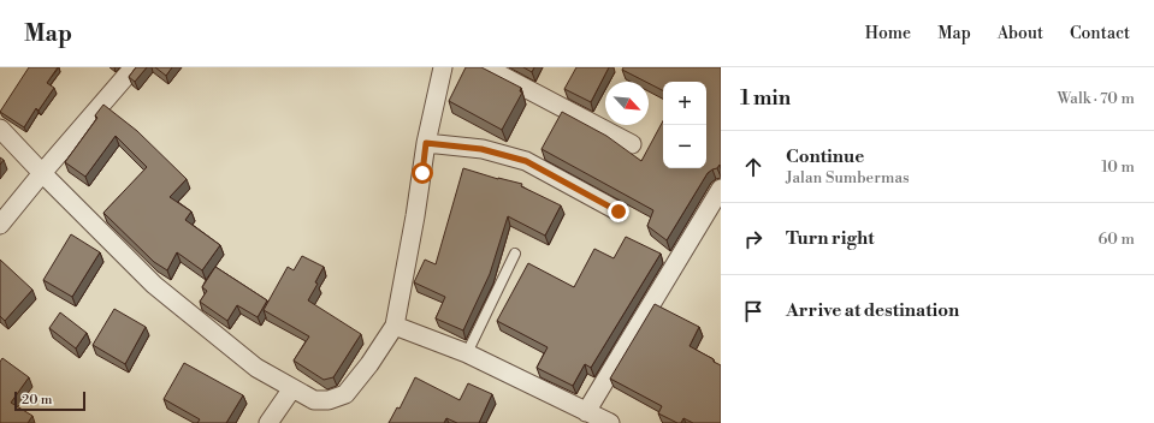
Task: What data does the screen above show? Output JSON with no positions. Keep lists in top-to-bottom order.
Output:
{
  "scale_bar": "20 m",
  "north": "bottom right",
  "page": {
    "header": "Map",
    "nav": [
      "Home",
      "Map",
      "About",
      "Contact"
    ],
    "heading": ["1 min", "Walk · 70 m"],
    "map_buttons": ["+", "−"],
    "list": [
      ["Continue", "Jalan Sumbermas", "10 m"],
      ["Turn right", "60 m"],
      "Arrive at destination"
    ],
    "scale": "20 m"
  }
}
